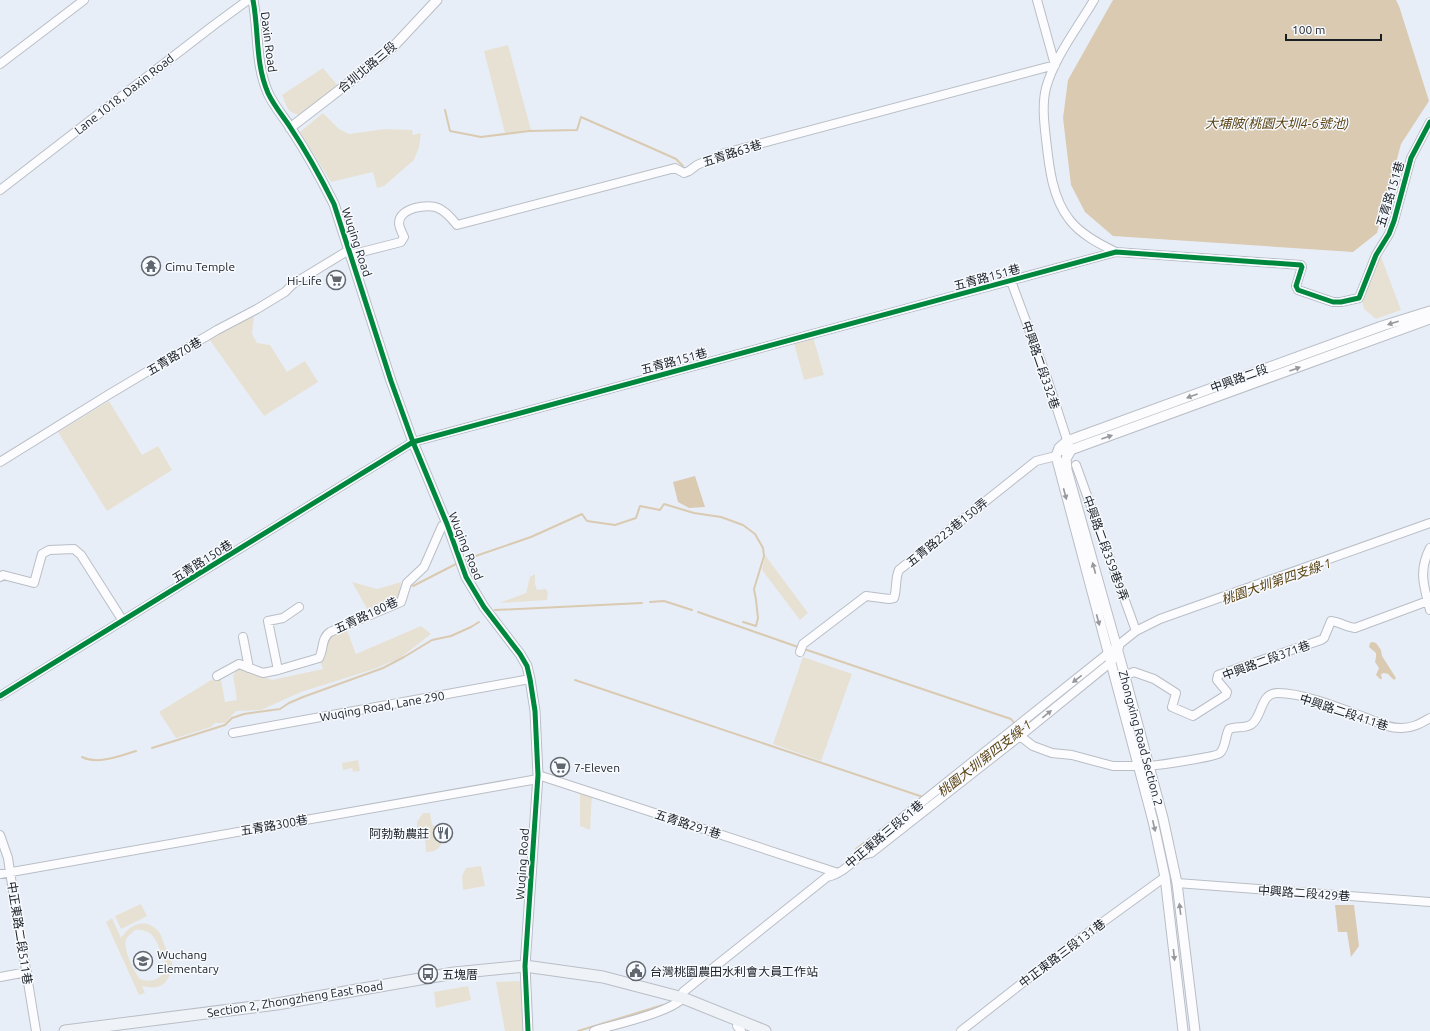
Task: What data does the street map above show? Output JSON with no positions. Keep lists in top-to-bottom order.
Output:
{
  "streets": {
    "main road": ["Section 2, Zhongzheng East Road"],
    "street": [
      "Daxin Road",
      "合圳北路三段",
      "Lane 1018, Daxin Road",
      "五青路63巷",
      "五青路151巷",
      "Wuqing Road",
      "五青路70巷",
      "中興路二段332巷",
      "中興路二段",
      "五青路223巷150弄",
      "中興路二段359巷9弄",
      "五青路150巷",
      "五青路180巷",
      "中興路二段371巷",
      "Wuqing Road, Lane 290",
      "中興路二段411巷",
      "Zhongxing Road Section 2",
      "五青路291巷",
      "五青路300巷",
      "中正東路三段61巷",
      "中興路二段429巷",
      "中正東路二段511巷",
      "中正東路三段131巷"
    ]
  },
  "crossings": [
    ["Daxin Road", "合圳北路三段"],
    ["Daxin Road", "Wuqing Road"],
    ["合圳北路三段", "Wuqing Road"],
    ["五青路63巷", "Wuqing Road"],
    ["五青路63巷", "五青路70巷"],
    ["五青路151巷", "Wuqing Road"],
    ["五青路151巷", "中興路二段332巷"],
    ["五青路151巷", "五青路150巷"],
    ["Wuqing Road", "五青路70巷"],
    ["Wuqing Road", "五青路150巷"],
    ["Wuqing Road", "五青路180巷"],
    ["Wuqing Road", "Wuqing Road, Lane 290"],
    ["Wuqing Road", "五青路291巷"],
    ["Wuqing Road", "五青路300巷"],
    ["Wuqing Road", "Section 2, Zhongzheng East Road"],
    ["中興路二段332巷", "中興路二段"],
    ["中興路二段332巷", "Zhongxing Road Section 2"],
    ["中興路二段", "五青路223巷150弄"],
    ["中興路二段", "Zhongxing Road Section 2"],
    ["五青路223巷150弄", "Zhongxing Road Section 2"],
    ["中興路二段371巷", "Zhongxing Road Section 2"],
    ["中興路二段411巷", "Zhongxing Road Section 2"],
    ["Zhongxing Road Section 2", "中正東路三段61巷"],
    ["Zhongxing Road Section 2", "中興路二段429巷"],
    ["Zhongxing Road Section 2", "中正東路三段131巷"],
    ["五青路291巷", "五青路300巷"],
    ["五青路291巷", "中正東路三段61巷"],
    ["五青路300巷", "中正東路二段511巷"],
    ["中正東路三段61巷", "Section 2, Zhongzheng East Road"]
  ],
  "water": ["大埔陂(桃園大圳4-6號池)", "桃園大圳第四支線-1"],
  "places": {
    "temple": ["Cimu Temple"],
    "supermarket": ["Hi-Life", "7-Eleven"],
    "restaurant": ["阿勃勒農莊"],
    "school or university": ["Wuchang Elementary"],
    "public building": ["台灣桃園農田水利會大員工作站"],
    "bus stop": ["五塊厝"]
  },
  "scale_bar": "100 m"
}
